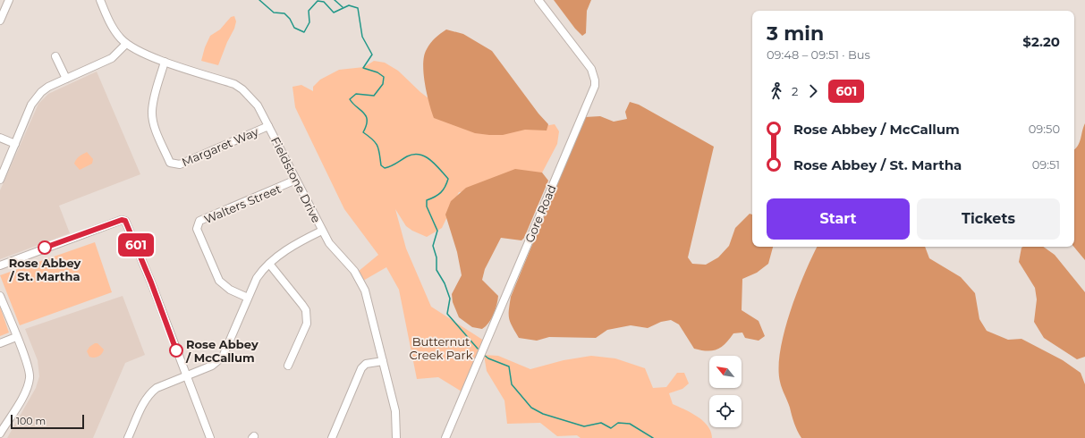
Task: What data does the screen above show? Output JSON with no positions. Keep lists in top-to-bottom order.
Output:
{
  "streets": {
    "street": [
      "Margaret Way",
      "Fieldstone Drive",
      "Walters Street",
      "Gore Road"
    ]
  },
  "crossings": [
    ["Margaret Way", "Fieldstone Drive"],
    ["Fieldstone Drive", "Walters Street"]
  ],
  "parks": ["Butternut Creek Park"],
  "places": ["Rose Abbey / St. Martha", "Rose Abbey / McCallum"],
  "lines": ["bus line 601"],
  "scale_bar": "100 m",
  "north": "top left",
  "page": {
    "on_map": "601",
    "heading": ["3 min", "09:48 – 09:51 · Bus", "$2.20"],
    "legs": ["2", "601"],
    "list": [
      {
        "name": "Rose Abbey / McCallum",
        "value": "09:50"
      },
      {
        "name": "Rose Abbey / St. Martha",
        "value": "09:51"
      }
    ],
    "buttons": ["Start", "Tickets"],
    "scale": "100 m"
  }
}
